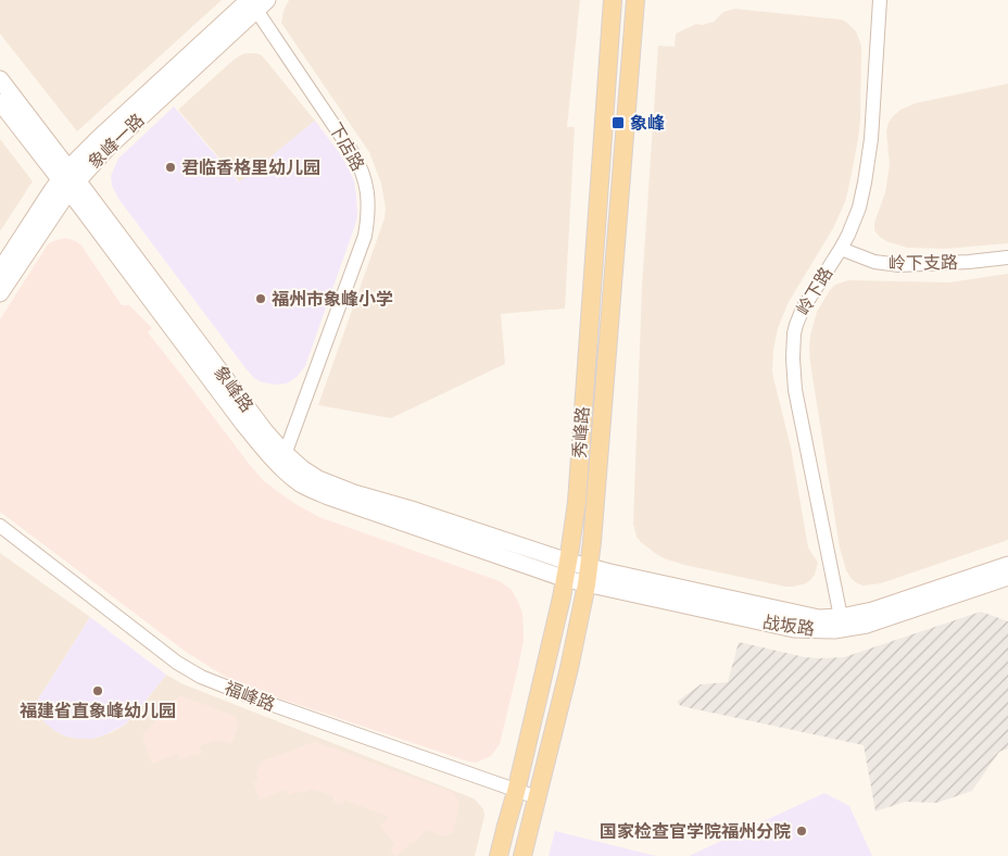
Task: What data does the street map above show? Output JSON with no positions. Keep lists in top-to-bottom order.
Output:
{
  "streets": {
    "main road": [
      "象峰一路",
      "象峰路",
      "秀峰路",
      "战坂路"
    ],
    "street": [
      "下店路",
      "岭下支路",
      "岭下路",
      "福峰路"
    ]
  },
  "crossings": [
    ["象峰一路", "下店路"],
    ["象峰一路", "象峰路"],
    ["下店路", "象峰路"],
    ["岭下支路", "岭下路"],
    ["岭下路", "战坂路"],
    ["象峰路", "秀峰路"],
    ["象峰路", "战坂路"],
    ["秀峰路", "战坂路"],
    ["秀峰路", "福峰路"]
  ],
  "places": {
    "transit": ["象峰"],
    "other": [
      "君临香格里幼儿园",
      "福州市象峰小学",
      "福建省直象峰幼儿园",
      "国家检查官学院福州分院"
    ]
  }
}
